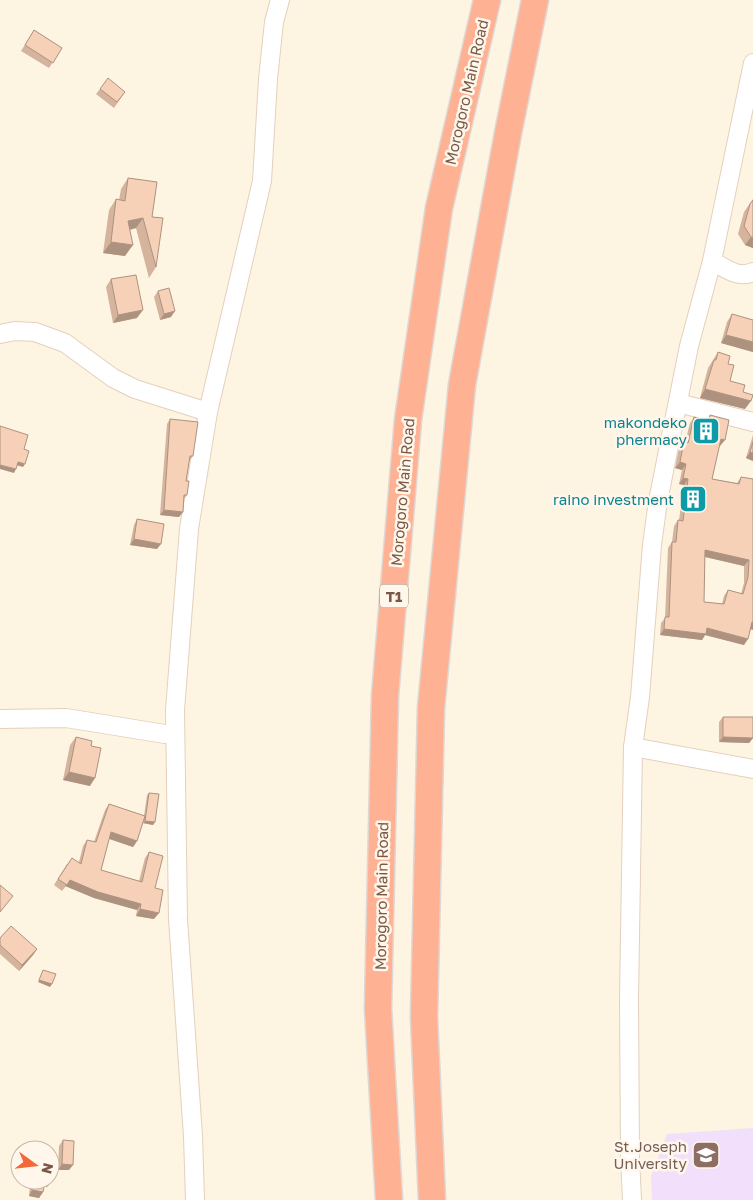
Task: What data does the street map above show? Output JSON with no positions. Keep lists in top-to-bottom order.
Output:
{
  "streets": {
    "highway": ["Morogoro Main Road", "T1"]
  },
  "places": {
    "building": ["makondeko phermacy", "raino investment"],
    "school or university": ["St.Joseph University"]
  },
  "north": "right"
}
